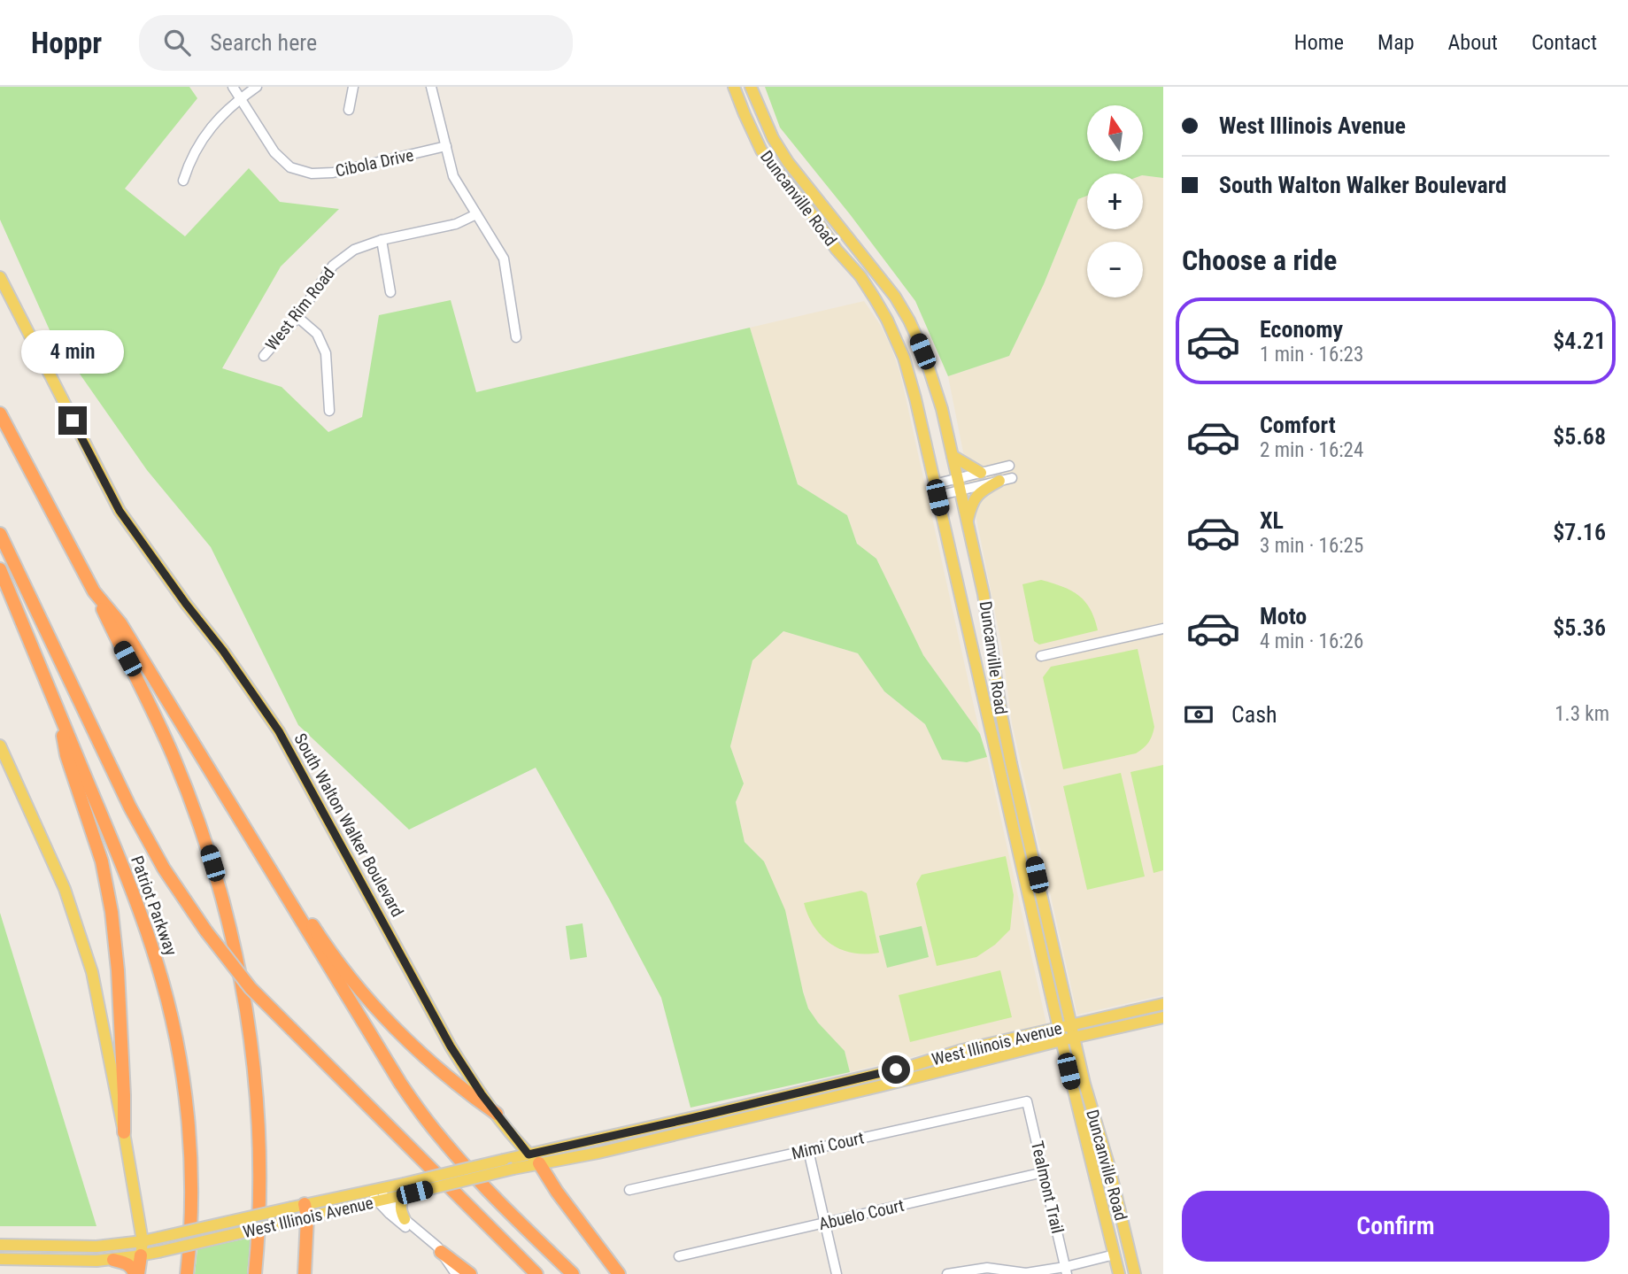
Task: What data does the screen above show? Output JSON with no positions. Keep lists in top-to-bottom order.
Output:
{
  "streets": {
    "highway": ["Patriot Parkway"],
    "main road": ["Duncanville Road", "South Walton Walker Boulevard", "West Illinois Avenue"],
    "street": [
      "Cibola Drive",
      "West Rim Road",
      "Mimi Court",
      "Tealmont Trail",
      "Abuelo Court"
    ]
  },
  "crossings": [
    ["Duncanville Road", "West Illinois Avenue"],
    ["South Walton Walker Boulevard", "West Illinois Avenue"],
    ["Mimi Court", "Tealmont Trail"],
    ["Tealmont Trail", "Abuelo Court"]
  ],
  "north": "top",
  "page": {
    "header": "Hoppr",
    "search": "Search here",
    "nav": [
      "Home",
      "Map",
      "About",
      "Contact"
    ],
    "banner": ["West Illinois Avenue", "South Walton Walker Boulevard"],
    "map_buttons": ["+", "−"],
    "heading": "Choose a ride",
    "list": [
      {
        "name": "Economy",
        "note": "1 min · 16:23",
        "value": "$4.21"
      },
      {
        "name": "Comfort",
        "note": "2 min · 16:24",
        "value": "$5.68"
      },
      {
        "name": "XL",
        "note": "3 min · 16:25",
        "value": "$7.16"
      },
      {
        "name": "Moto",
        "note": "4 min · 16:26",
        "value": "$5.36"
      }
    ],
    "bubble": "4 min",
    "pay": ["Cash", "1.3 km"],
    "buttons": "Confirm"
  }
}
